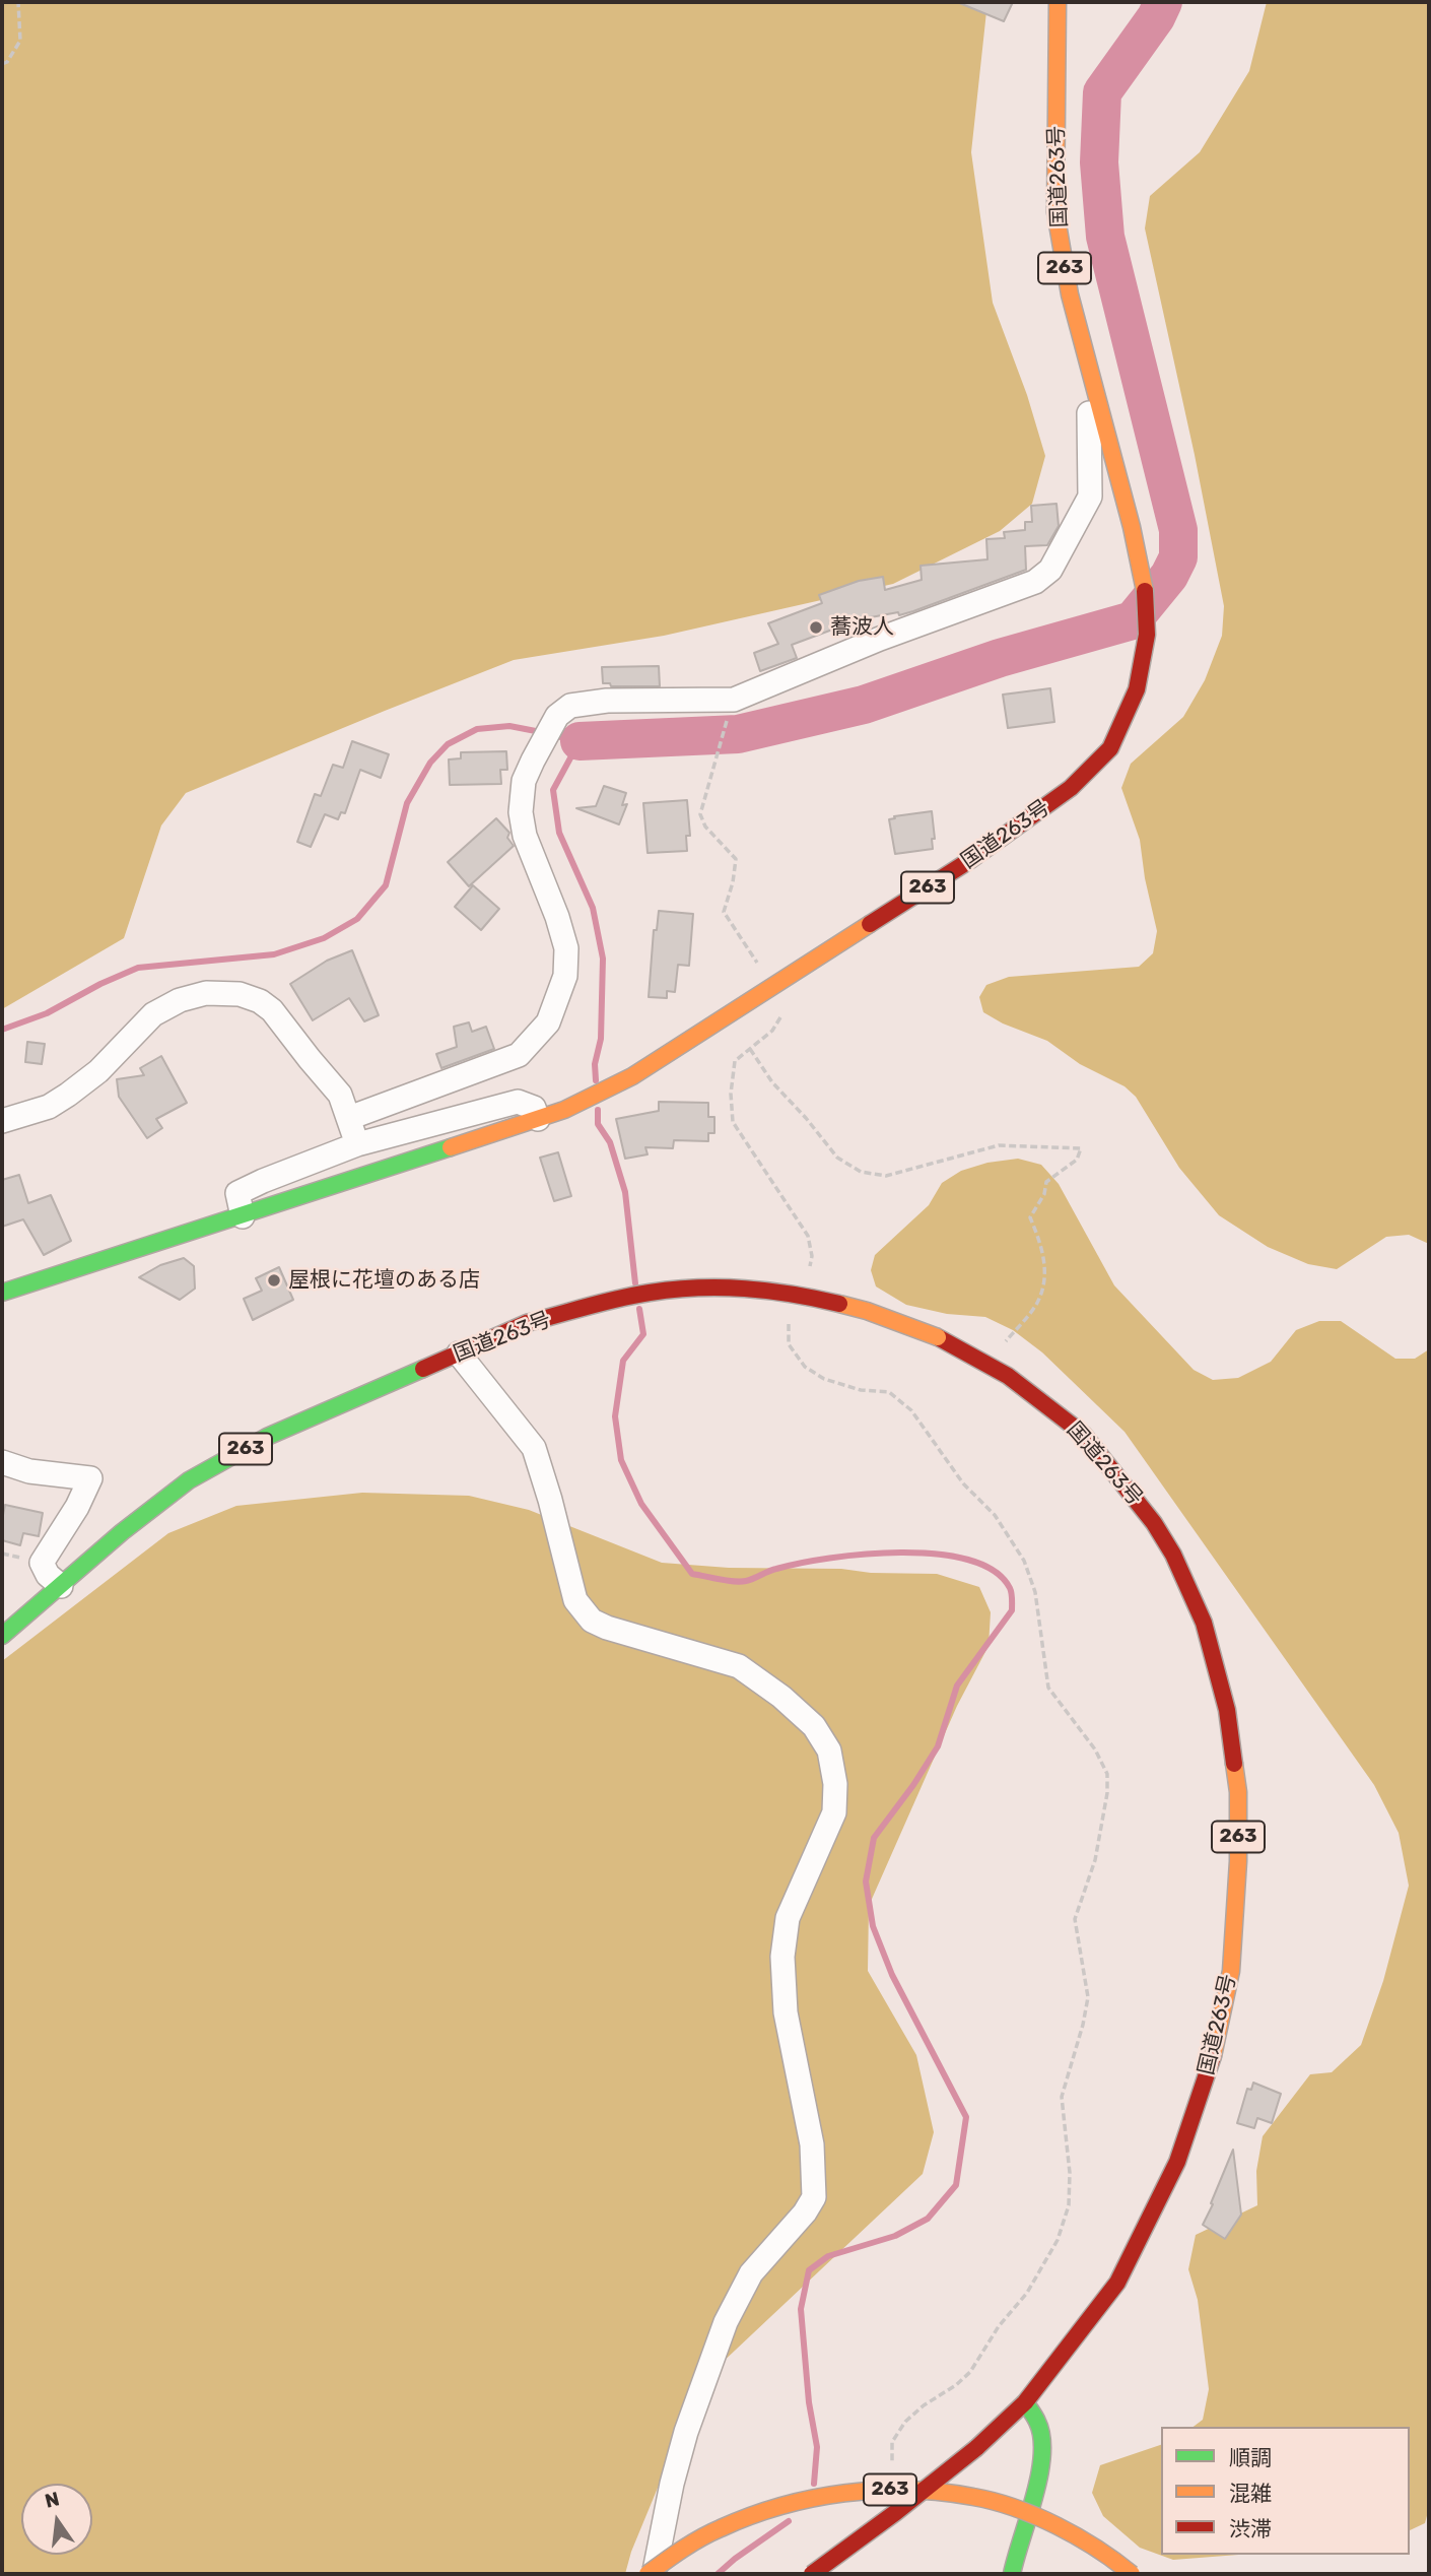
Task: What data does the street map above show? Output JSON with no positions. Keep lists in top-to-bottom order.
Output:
{
  "streets": {
    "highway": ["国道263号", "263"]
  },
  "crossings": [
    ["国道263号", "263"]
  ],
  "places": ["蕎波人", "屋根に花壇のある店"],
  "legend": ["順調", "混雑", "渋滞"],
  "north": "top"
}
